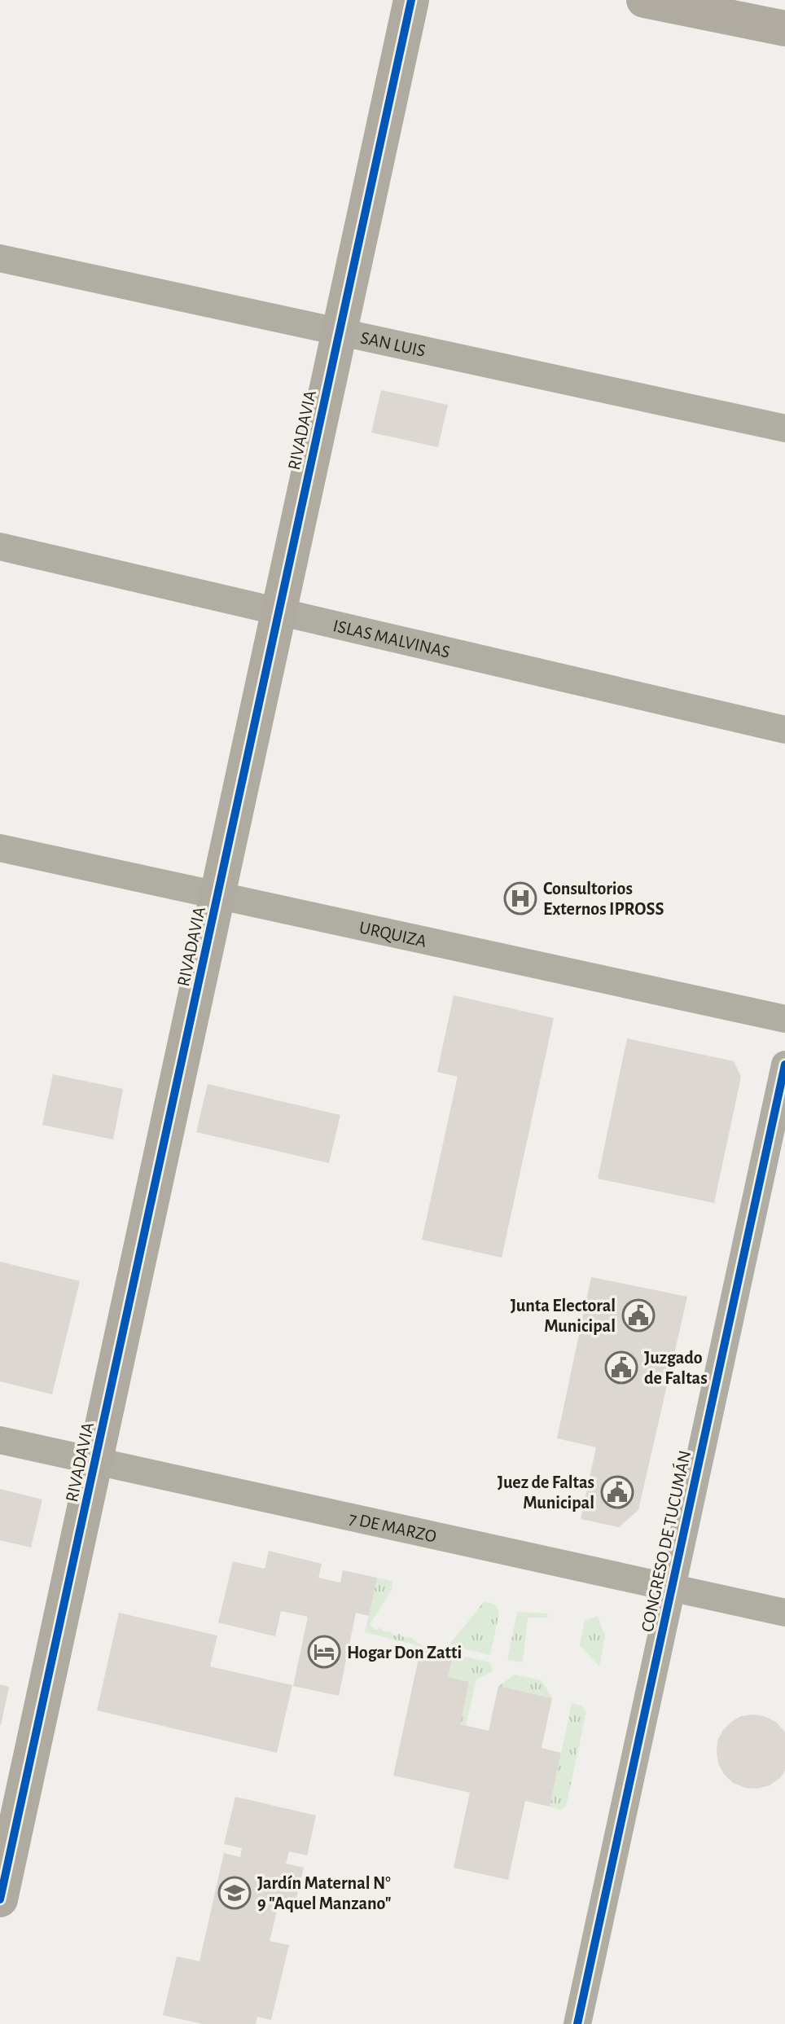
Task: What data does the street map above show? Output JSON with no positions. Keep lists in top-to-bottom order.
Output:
{
  "streets": {
    "main road": ["RIVADAVIA"],
    "street": [
      "SAN LUIS",
      "ISLAS MALVINAS",
      "URQUIZA",
      "7 DE MARZO",
      "CONGRESO DE TUCUMÁN"
    ]
  },
  "crossings": [
    ["SAN LUIS", "RIVADAVIA"],
    ["RIVADAVIA", "ISLAS MALVINAS"],
    ["RIVADAVIA", "URQUIZA"],
    ["RIVADAVIA", "7 DE MARZO"],
    ["7 DE MARZO", "CONGRESO DE TUCUMÁN"]
  ],
  "places": {
    "hospital": ["Consultorios Externos IPROSS"],
    "public building": ["Junta Electoral Municipal", "Juzgado de Faltas", "Juez de Faltas Municipal"],
    "hotel": ["Hogar Don Zatti"],
    "school or university": ["Jardín Maternal N° 9 \"Aquel Manzano\""]
  }
}
